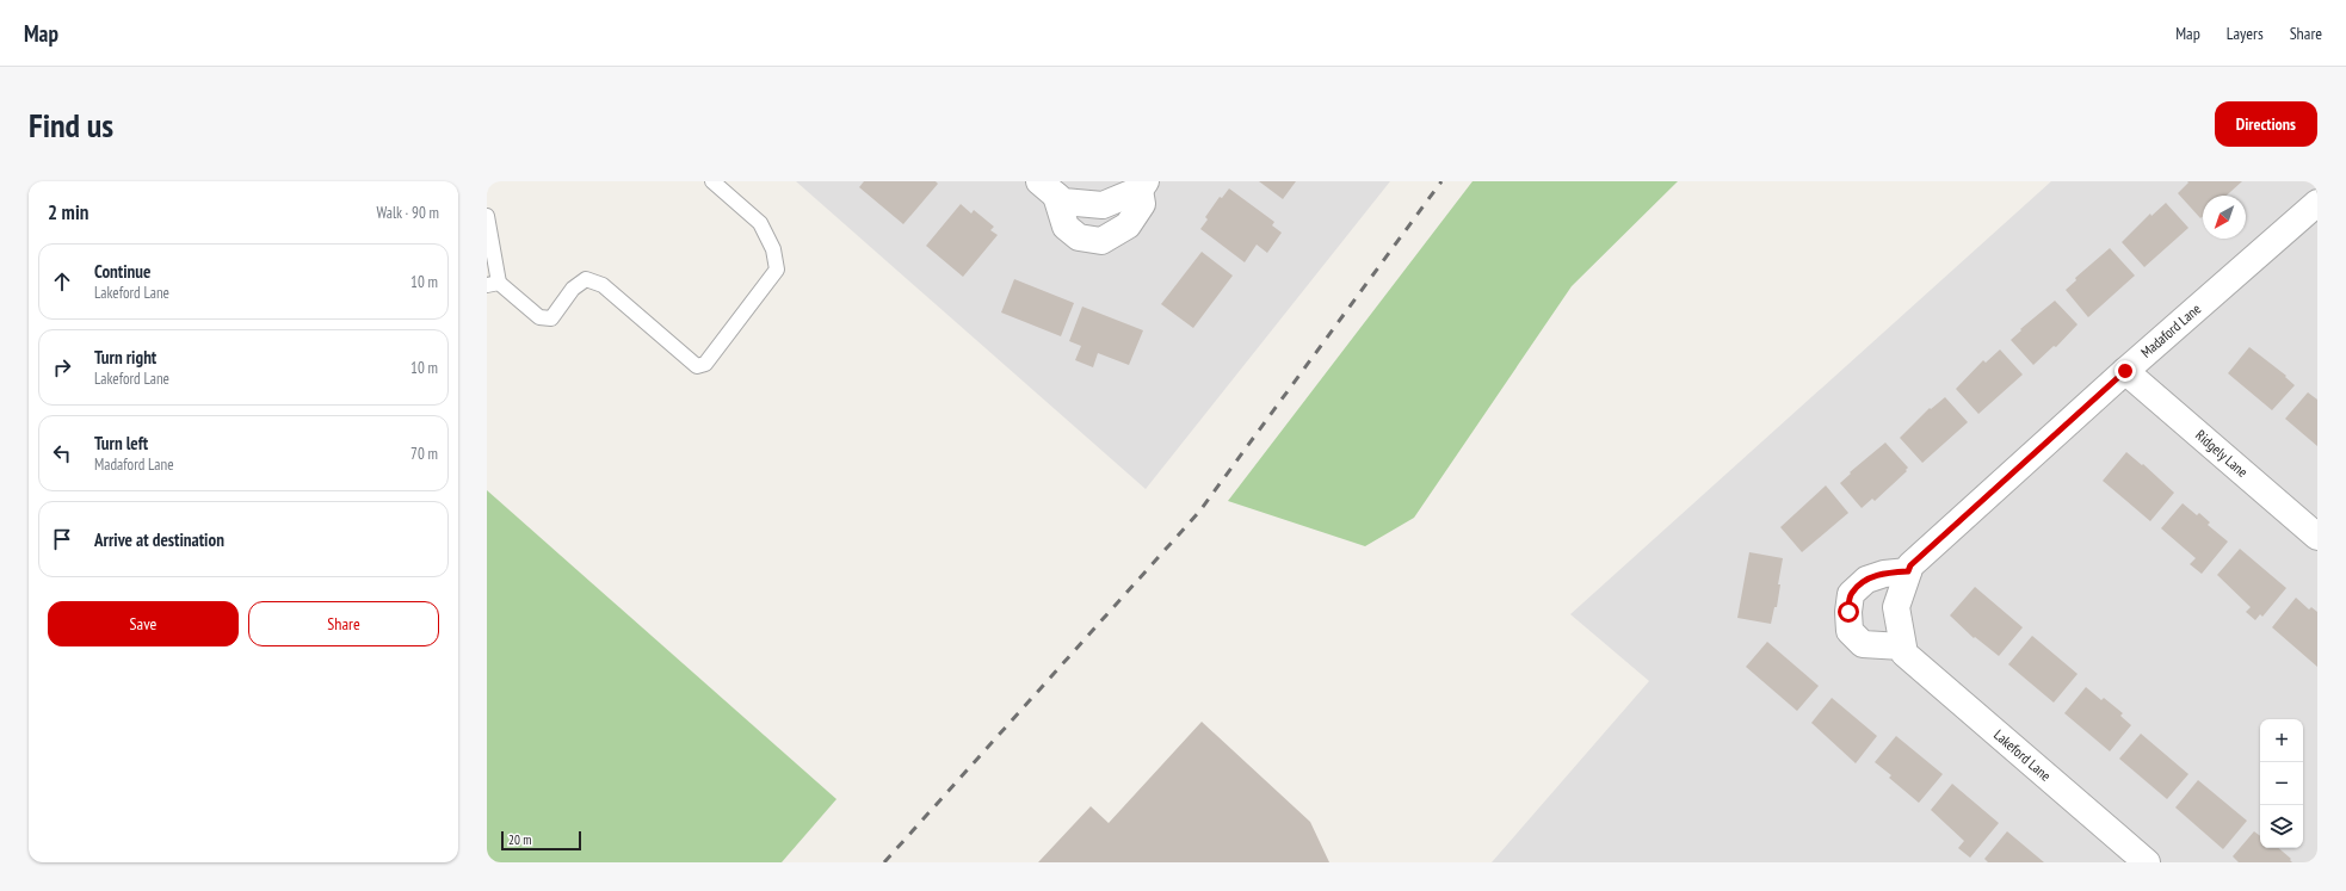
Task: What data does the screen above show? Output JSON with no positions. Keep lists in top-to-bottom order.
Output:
{
  "streets": {
    "street": ["Madaford Lane", "Ridgely Lane", "Lakeford Lane"]
  },
  "crossings": [
    ["Madaford Lane", "Ridgely Lane"],
    ["Madaford Lane", "Lakeford Lane"]
  ],
  "scale_bar": "20 m",
  "north": "bottom left",
  "page": {
    "header": "Map",
    "nav": ["Map", "Layers", "Share"],
    "buttons": [
      "Directions",
      ["Save", "Share"]
    ],
    "title": "Find us",
    "heading": ["2 min", "Walk · 90 m"],
    "list": [
      ["Continue", "Lakeford Lane", "10 m"],
      ["Turn right", "Lakeford Lane", "10 m"],
      ["Turn left", "Madaford Lane", "70 m"],
      "Arrive at destination"
    ],
    "map_buttons": ["+", "−"],
    "scale": "20 m"
  }
}
